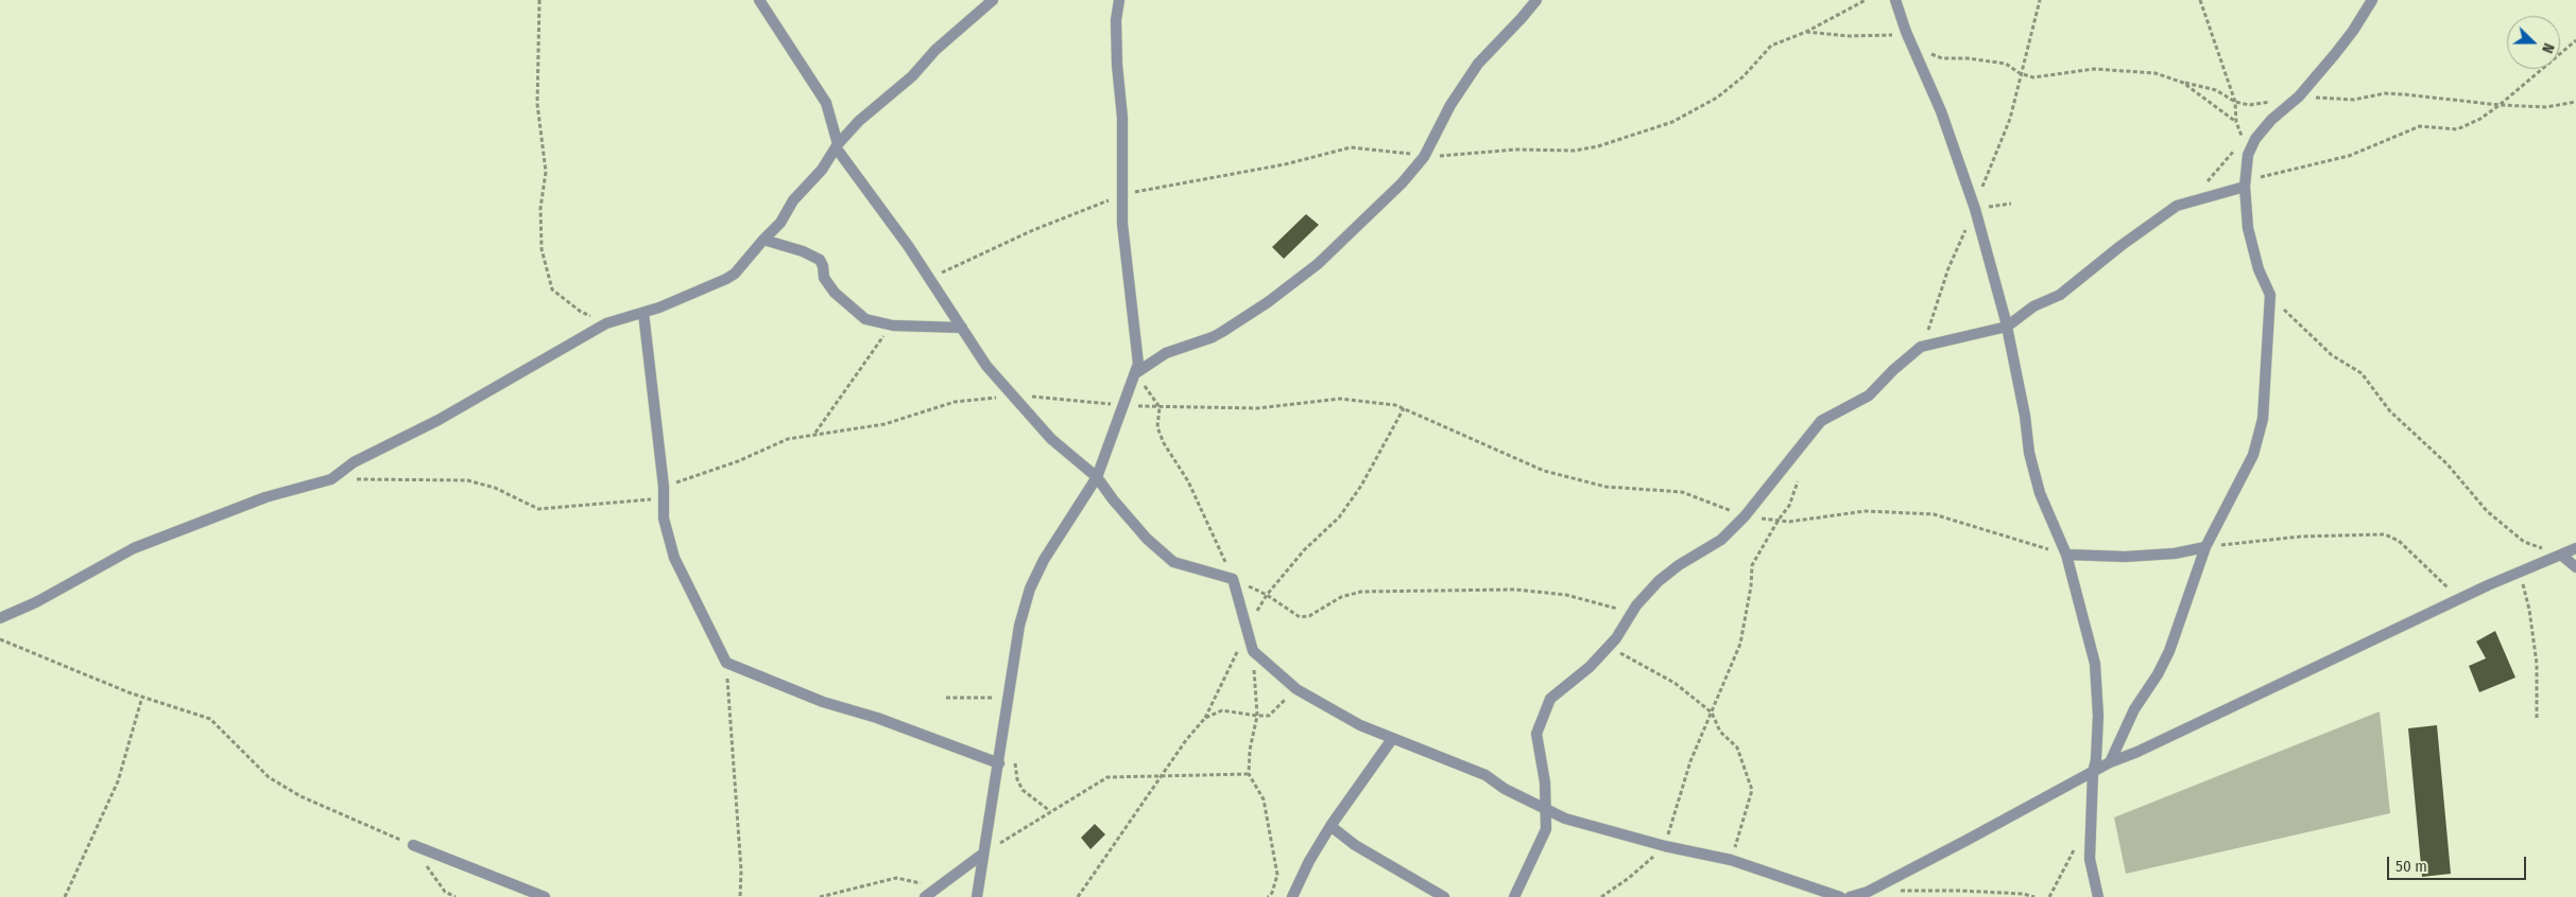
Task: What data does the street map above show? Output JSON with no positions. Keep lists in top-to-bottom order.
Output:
{
  "scale_bar": "50 m",
  "north": "right"
}
